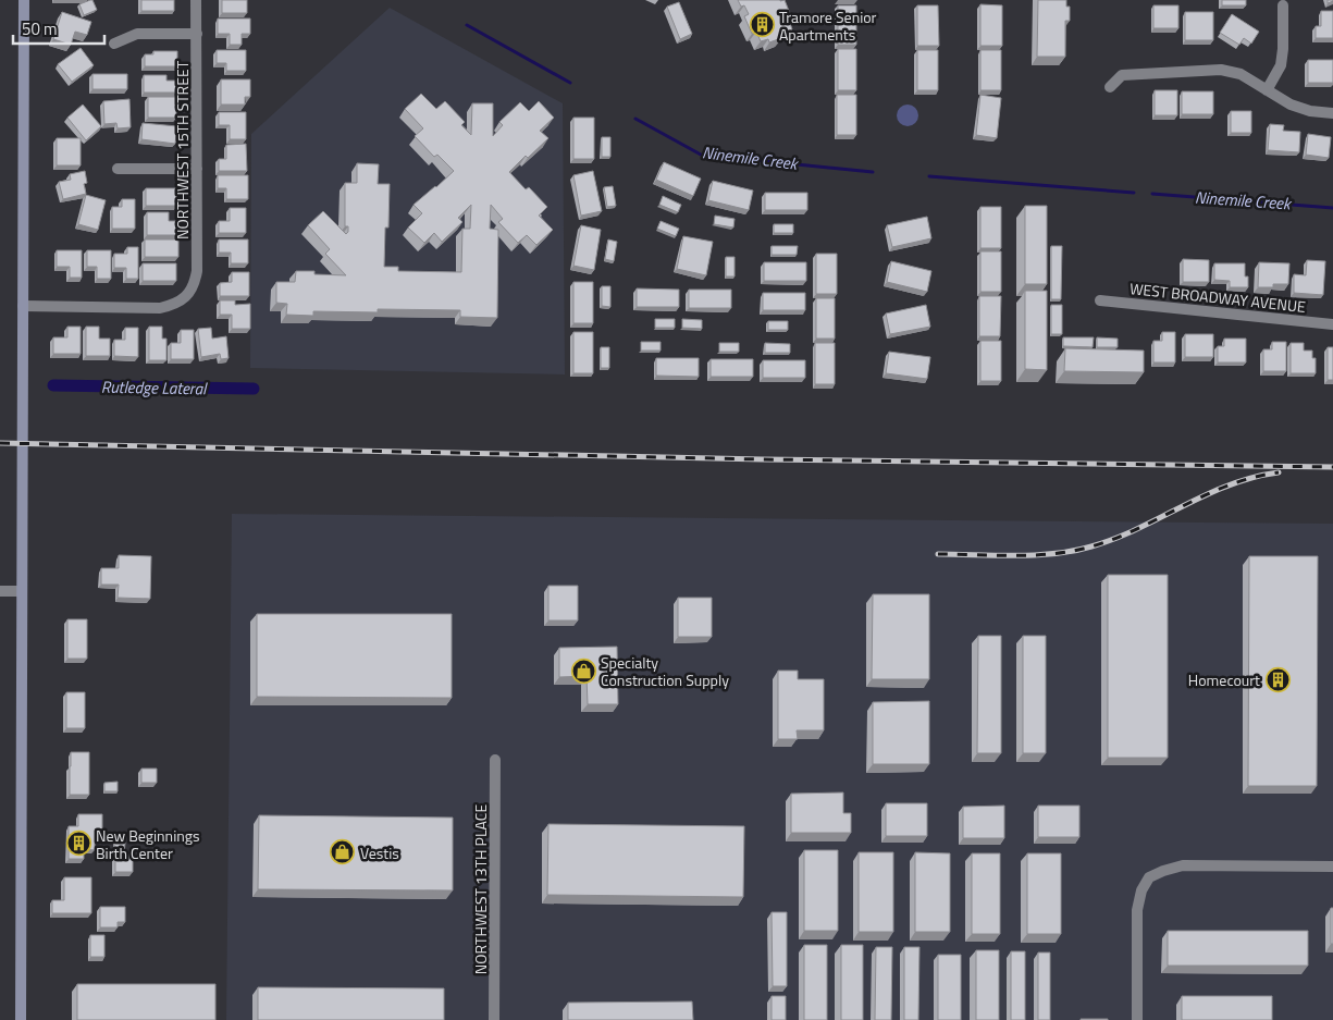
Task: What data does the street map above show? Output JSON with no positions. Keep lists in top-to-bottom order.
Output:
{
  "streets": {
    "street": ["NORTHWEST 15TH STREET", "WEST BROADWAY AVENUE", "NORTHWEST 13TH PLACE"]
  },
  "water": ["Ninemile Creek", "Rutledge Lateral"],
  "places": {
    "building": ["Tramore Senior Apartments", "Homecourt", "New Beginnings Birth Center"],
    "shop": ["Specialty Construction Supply", "Vestis"]
  },
  "scale_bar": "50 m"
}
